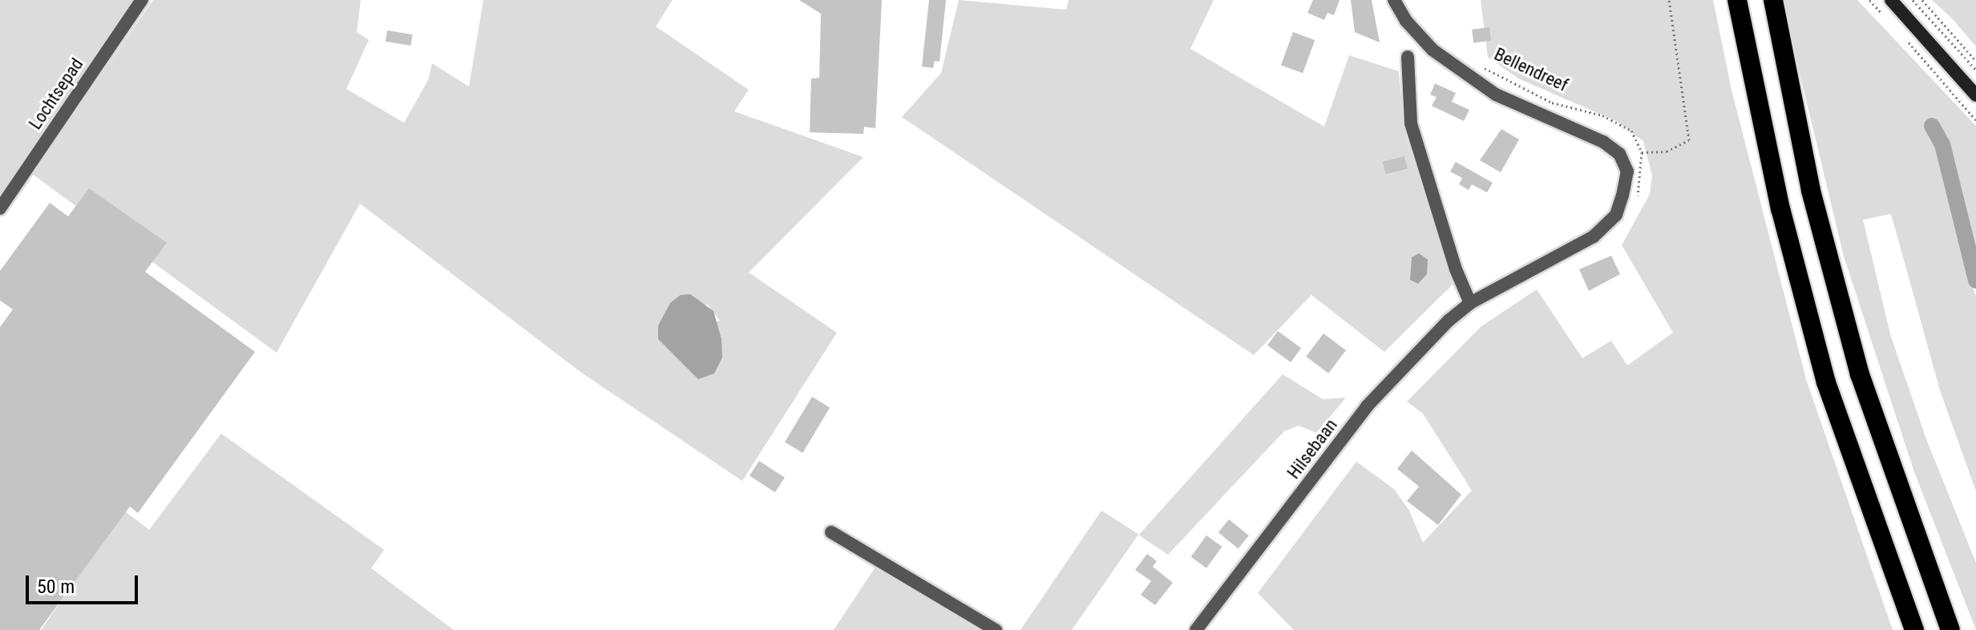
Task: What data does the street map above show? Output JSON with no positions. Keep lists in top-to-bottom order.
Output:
{
  "streets": {
    "street": ["Bellendreef", "Lochtsepad", "Hilsebaan"]
  },
  "crossings": [
    ["Bellendreef", "Hilsebaan"]
  ],
  "scale_bar": "50 m"
}
